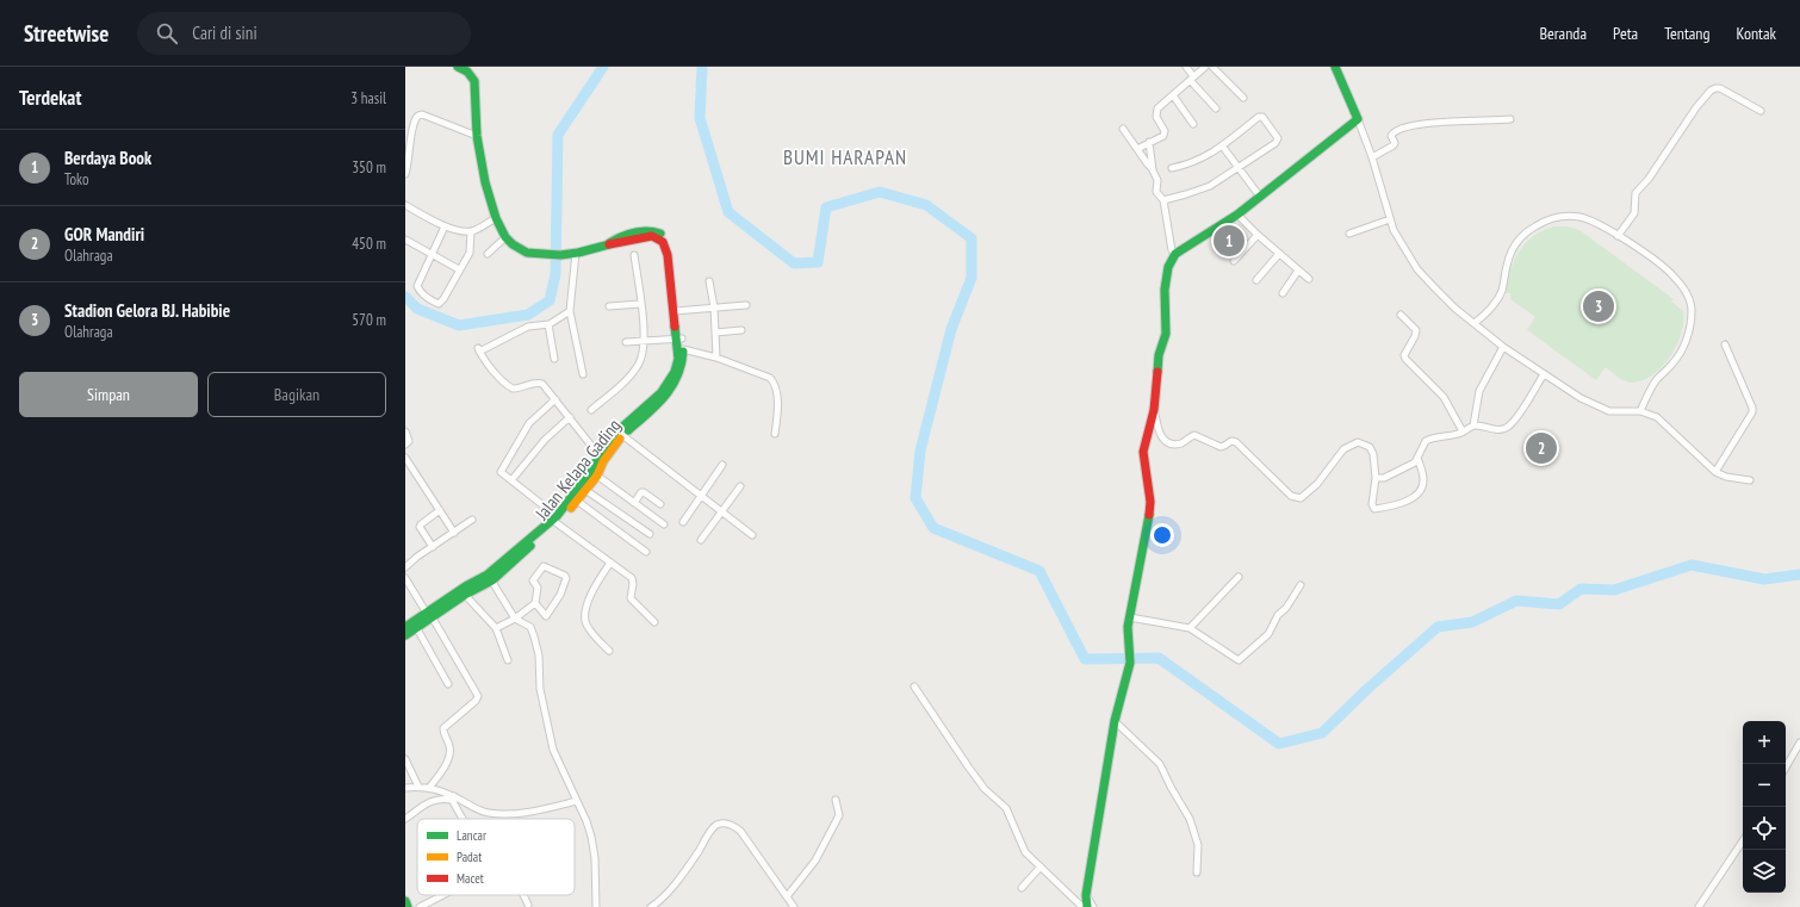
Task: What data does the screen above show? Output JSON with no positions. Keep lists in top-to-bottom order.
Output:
{
  "streets": {
    "street": ["Jalan Kelapa Gading"]
  },
  "districts": ["BUMI HARAPAN"],
  "legend": ["Lancar", "Padat", "Macet"],
  "page": {
    "header": "Streetwise",
    "search": "Cari di sini",
    "nav": [
      "Beranda",
      "Peta",
      "Tentang",
      "Kontak"
    ],
    "heading": ["Terdekat", "3 hasil"],
    "list": [
      {
        "mark": "1",
        "name": "Berdaya Book",
        "note": "Toko",
        "value": "350 m"
      },
      {
        "mark": "2",
        "name": "GOR Mandiri",
        "note": "Olahraga",
        "value": "450 m"
      },
      {
        "mark": "3",
        "name": "Stadion Gelora BJ. Habibie",
        "note": "Olahraga",
        "value": "570 m"
      }
    ],
    "pins": ["1", "3", "2"],
    "buttons": ["Simpan", "Bagikan"],
    "map_buttons": ["+", "−"]
  }
}
